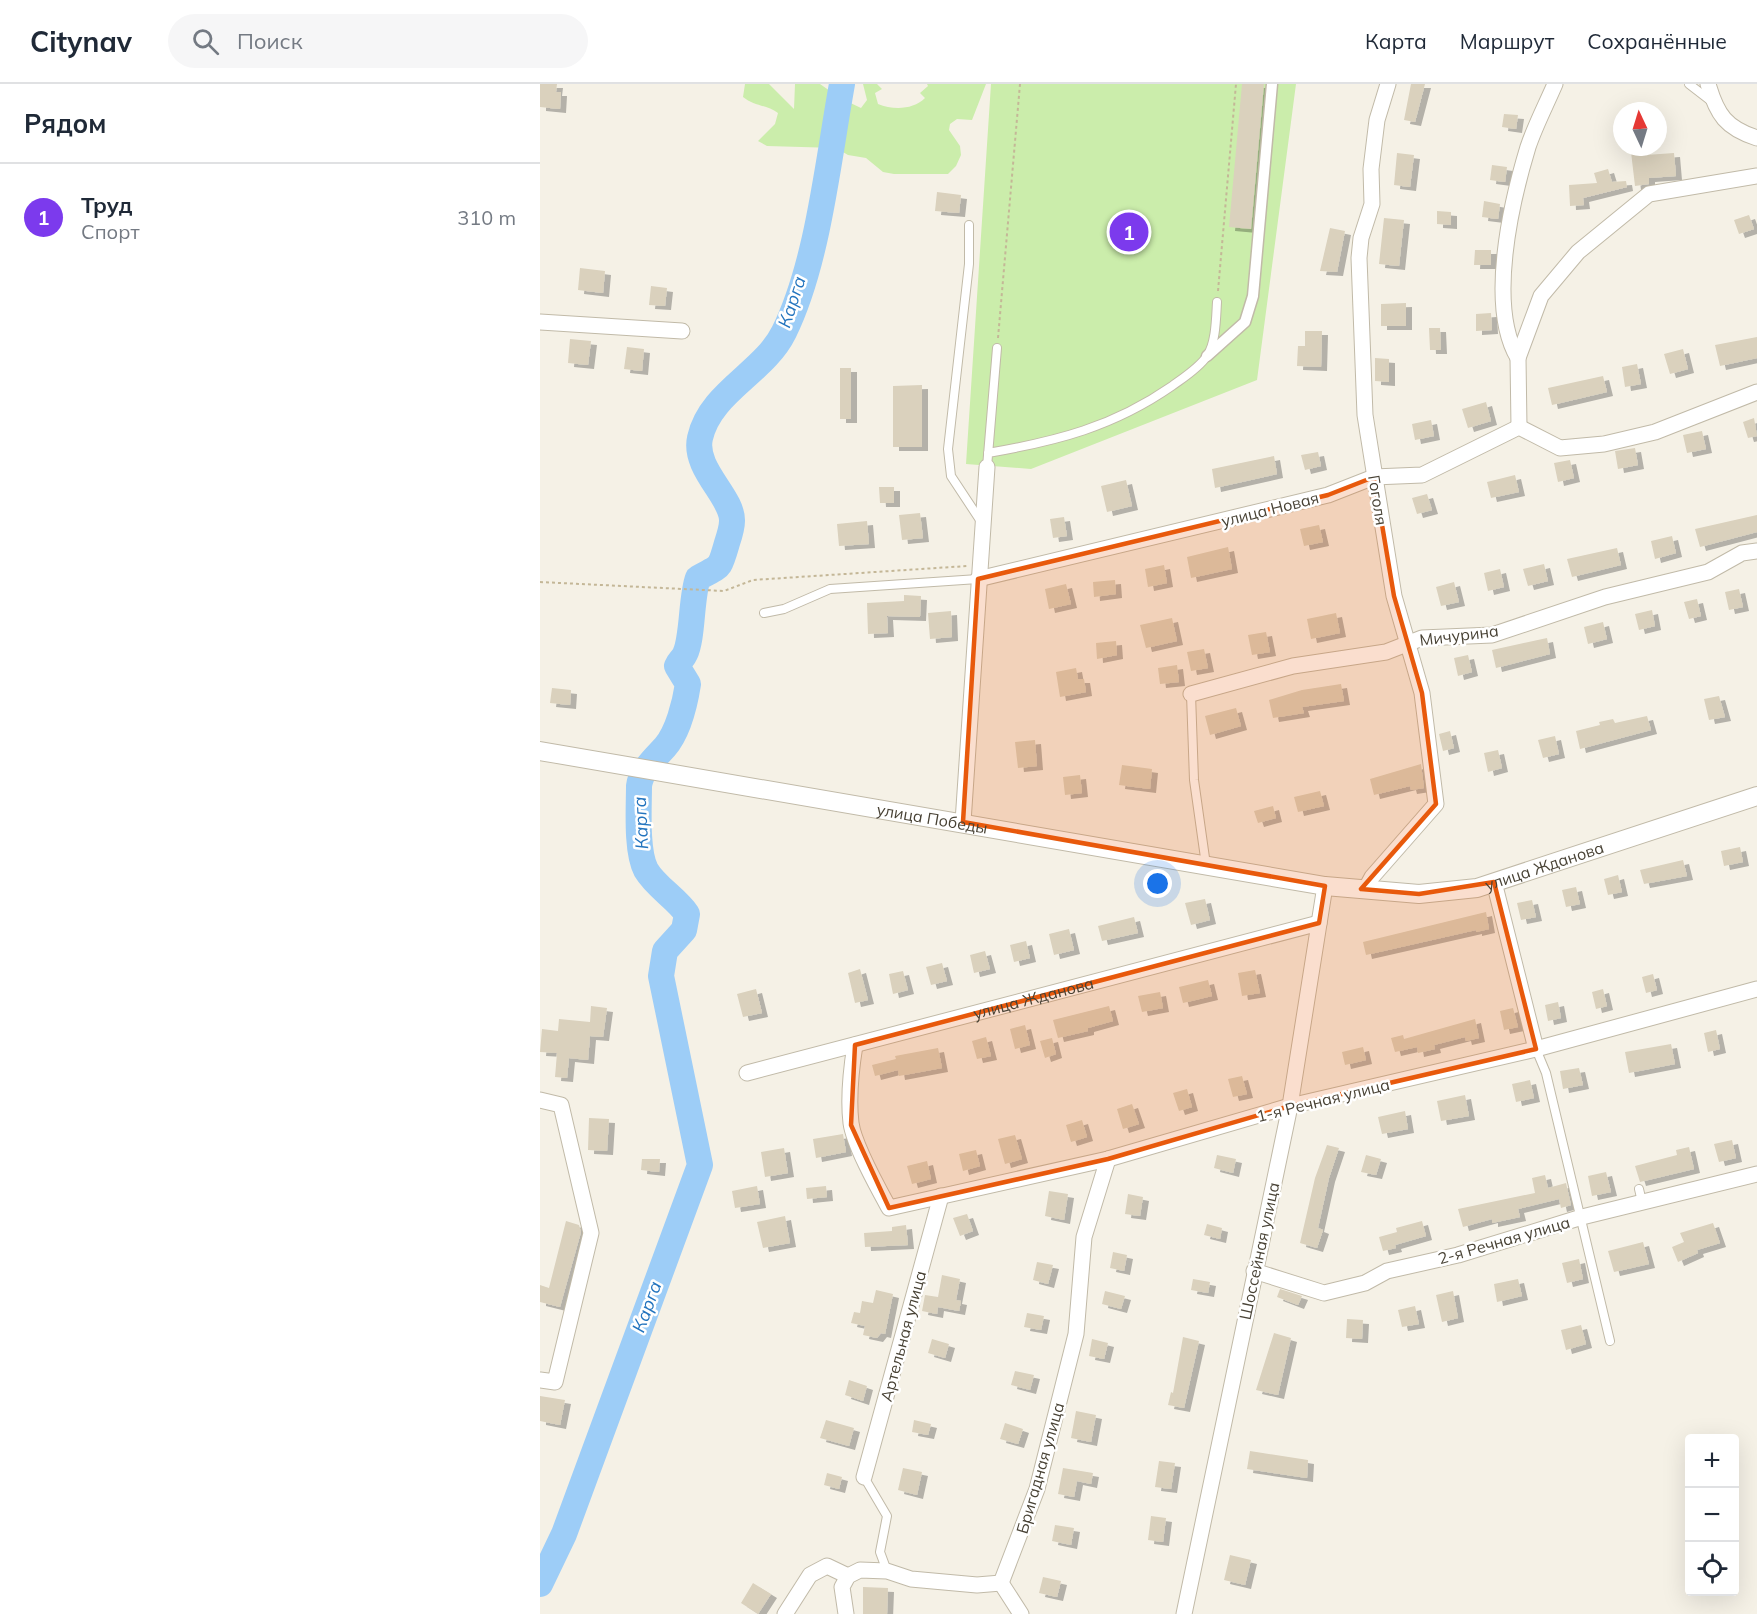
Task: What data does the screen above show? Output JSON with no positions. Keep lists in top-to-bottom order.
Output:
{
  "streets": {
    "street": [
      "Гоголя",
      "улица Новая",
      "Мичурина",
      "улица Победы",
      "улица Жданова",
      "1-я Речная улица",
      "2-я Речная улица",
      "Шоссейная улица",
      "Артельная улица",
      "Бригадная улица"
    ]
  },
  "crossings": [
    ["Гоголя", "улица Новая"],
    ["Гоголя", "Мичурина"],
    ["Гоголя", "улица Жданова"],
    ["улица Победы", "улица Жданова"],
    ["улица Победы", "Шоссейная улица"],
    ["улица Жданова", "1-я Речная улица"],
    ["улица Жданова", "Шоссейная улица"],
    ["1-я Речная улица", "Шоссейная улица"],
    ["1-я Речная улица", "Артельная улица"],
    ["1-я Речная улица", "Бригадная улица"],
    ["2-я Речная улица", "Шоссейная улица"]
  ],
  "water": ["Карга"],
  "north": "top",
  "page": {
    "header": "Citynav",
    "search": "Поиск",
    "nav": ["Карта", "Маршрут", "Сохранённые"],
    "heading": "Рядом",
    "list": [
      {
        "mark": "1",
        "name": "Труд",
        "note": "Спорт",
        "value": "310 m"
      }
    ],
    "pins": "1",
    "map_buttons": ["+", "−"]
  }
}
